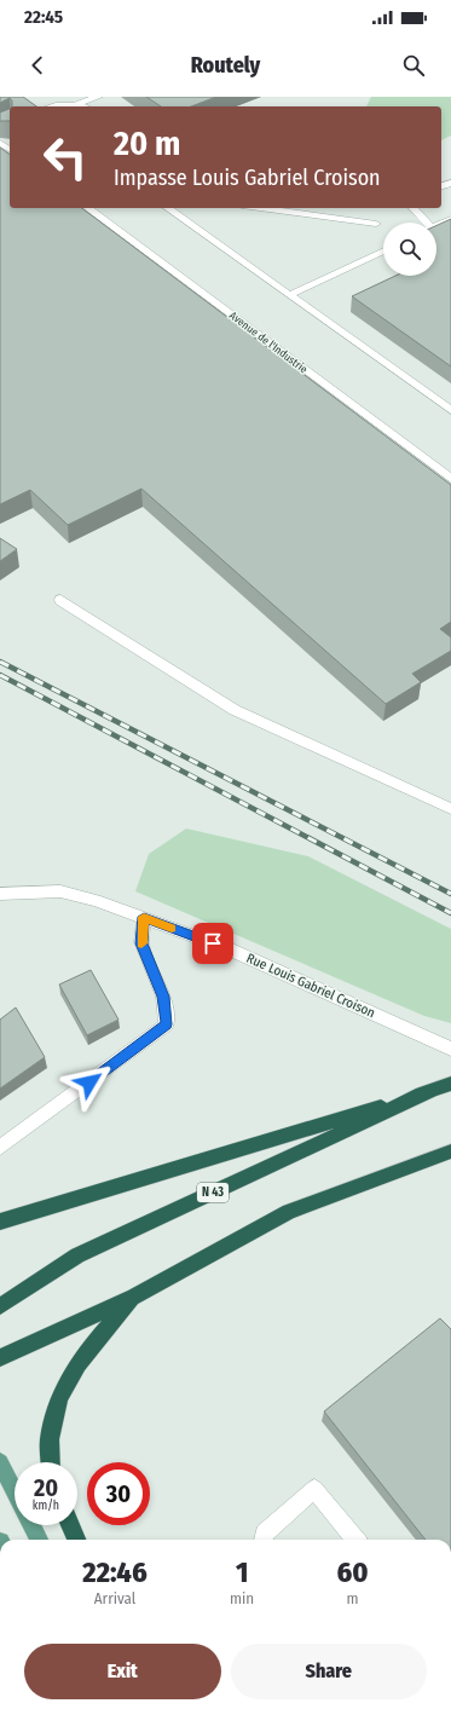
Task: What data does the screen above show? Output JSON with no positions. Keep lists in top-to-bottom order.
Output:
{
  "streets": {
    "highway": ["N 43"],
    "street": ["Avenue de l'Industrie", "Rue Louis Gabriel Croison"]
  },
  "page": {
    "status": "22:45",
    "header": "Routely",
    "turn": ["20 m", "Impasse Louis Gabriel Croison"],
    "speed": "20 km/h",
    "limit": "30",
    "eta": [
      "22:46",
      "Arrival",
      "1",
      "min",
      "60",
      "m"
    ],
    "buttons": ["Exit", "Share"]
  }
}
